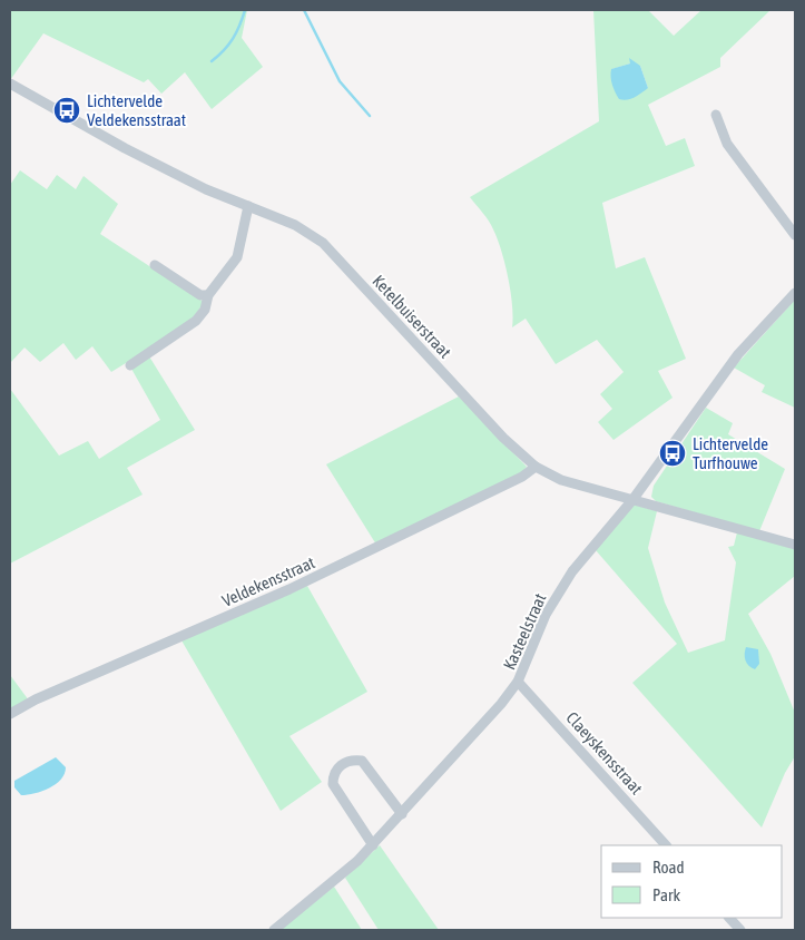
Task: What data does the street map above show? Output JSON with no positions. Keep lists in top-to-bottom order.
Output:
{
  "streets": {
    "street": [
      "Ketelbuiserstraat",
      "Veldekensstraat",
      "Kasteelstraat",
      "Claeyskensstraat"
    ]
  },
  "crossings": [
    ["Ketelbuiserstraat", "Veldekensstraat"],
    ["Ketelbuiserstraat", "Kasteelstraat"],
    ["Kasteelstraat", "Claeyskensstraat"]
  ],
  "places": {
    "bus stop": ["Lichtervelde Veldekensstraat", "Lichtervelde Turfhouwe"]
  },
  "legend": ["Road", "Park"]
}
